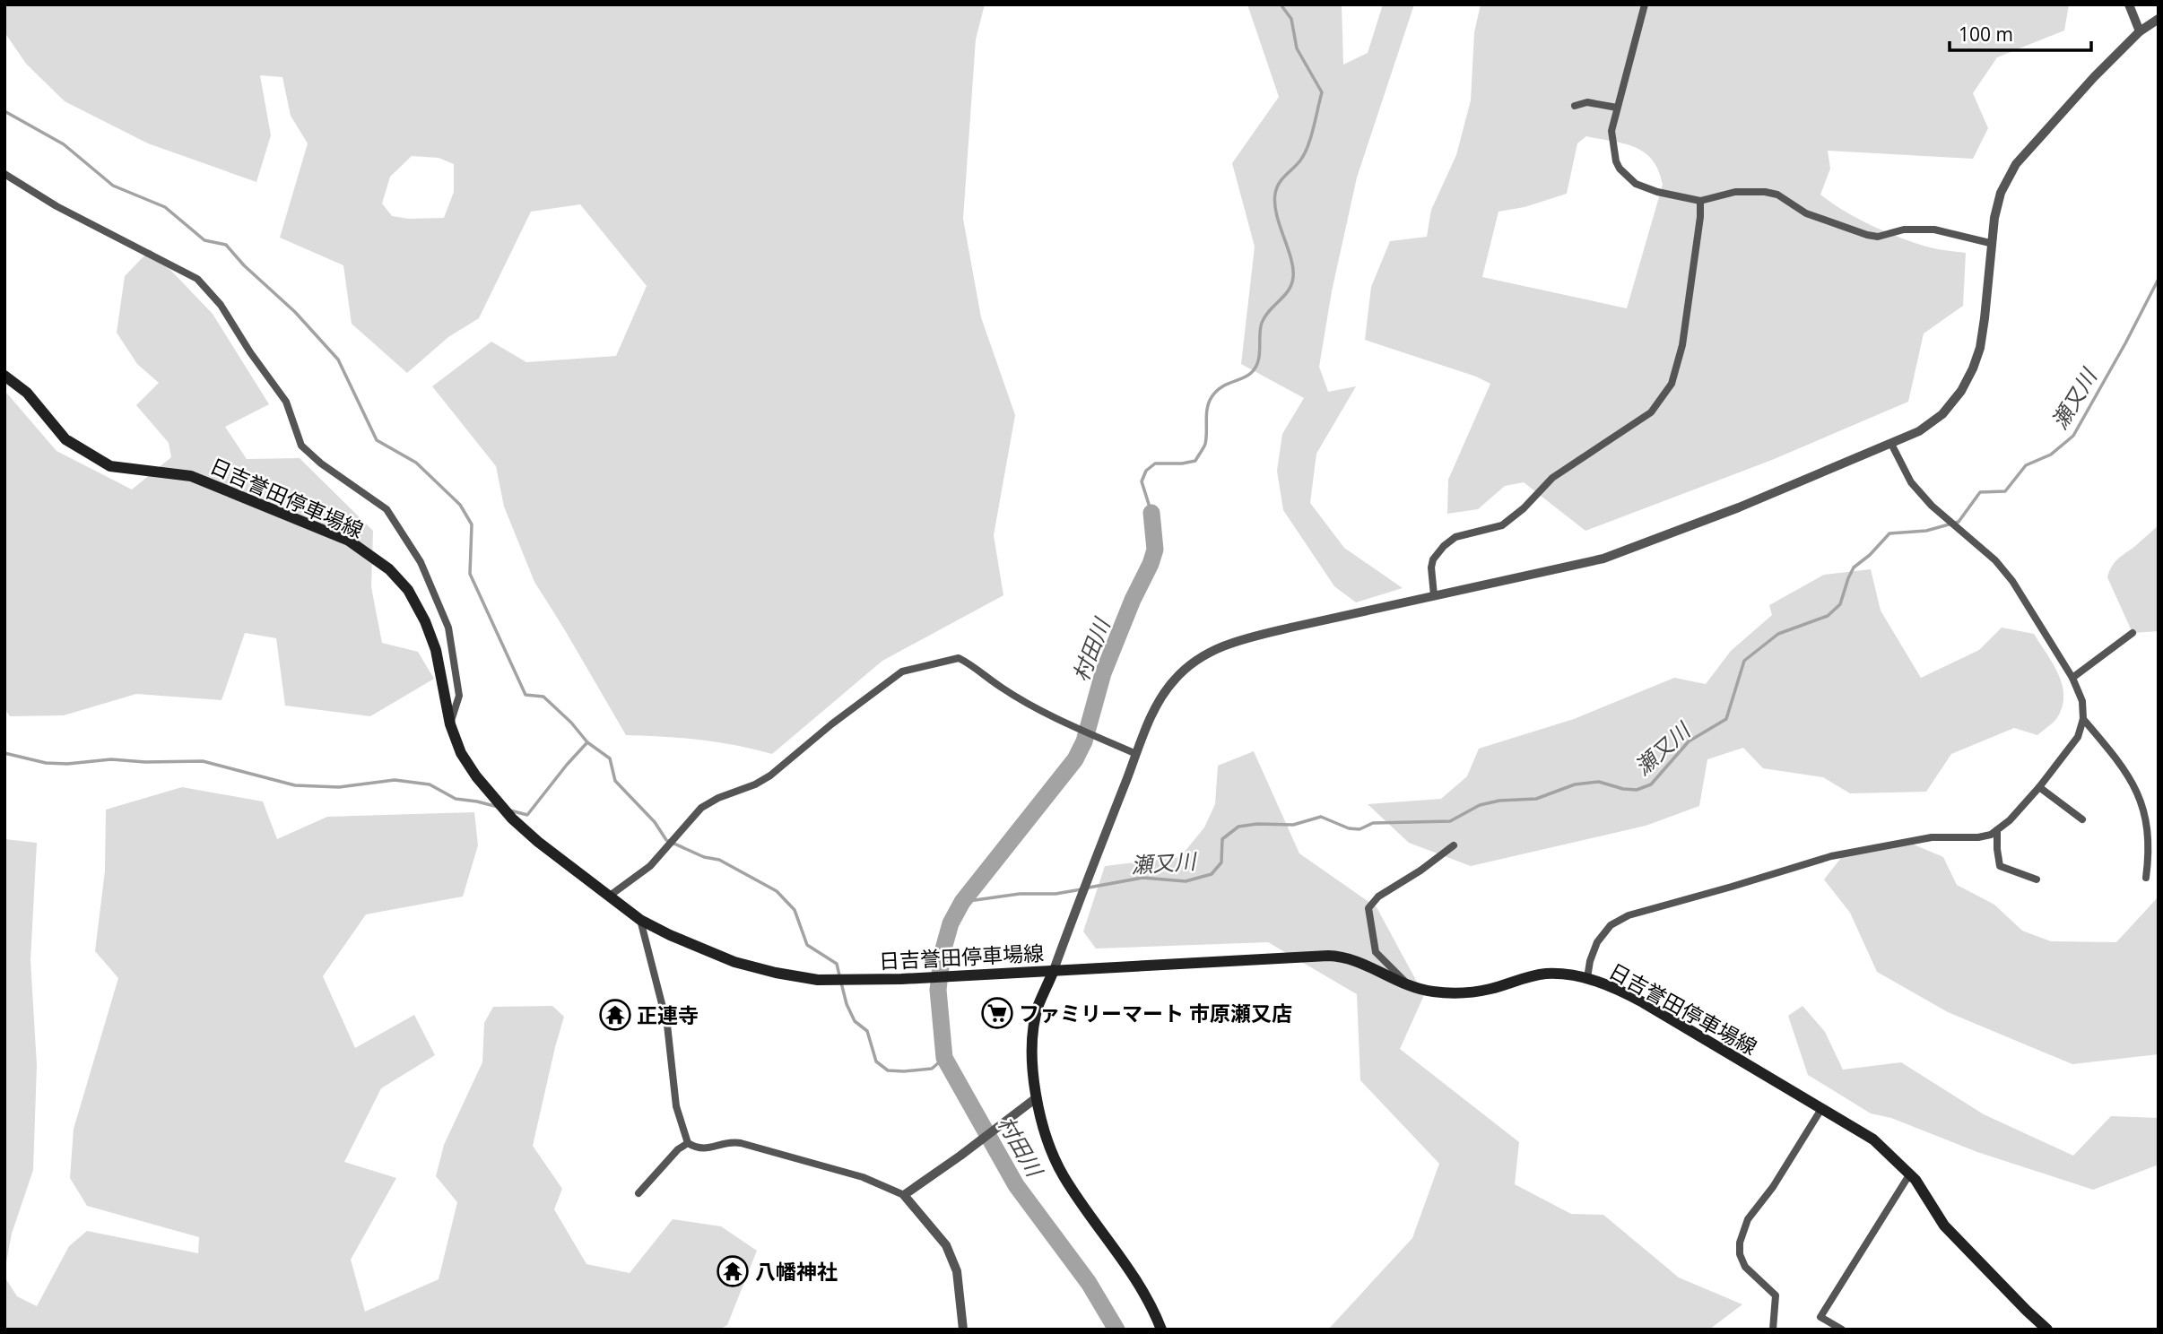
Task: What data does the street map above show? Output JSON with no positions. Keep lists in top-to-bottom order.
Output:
{
  "streets": {
    "main road": ["日吉誉田停車場線"]
  },
  "water": ["瀬又川", "村田川"],
  "places": {
    "supermarket": ["ファミリーマート 市原瀬又店"],
    "temple": ["正連寺", "八幡神社"]
  },
  "scale_bar": "100 m"
}
